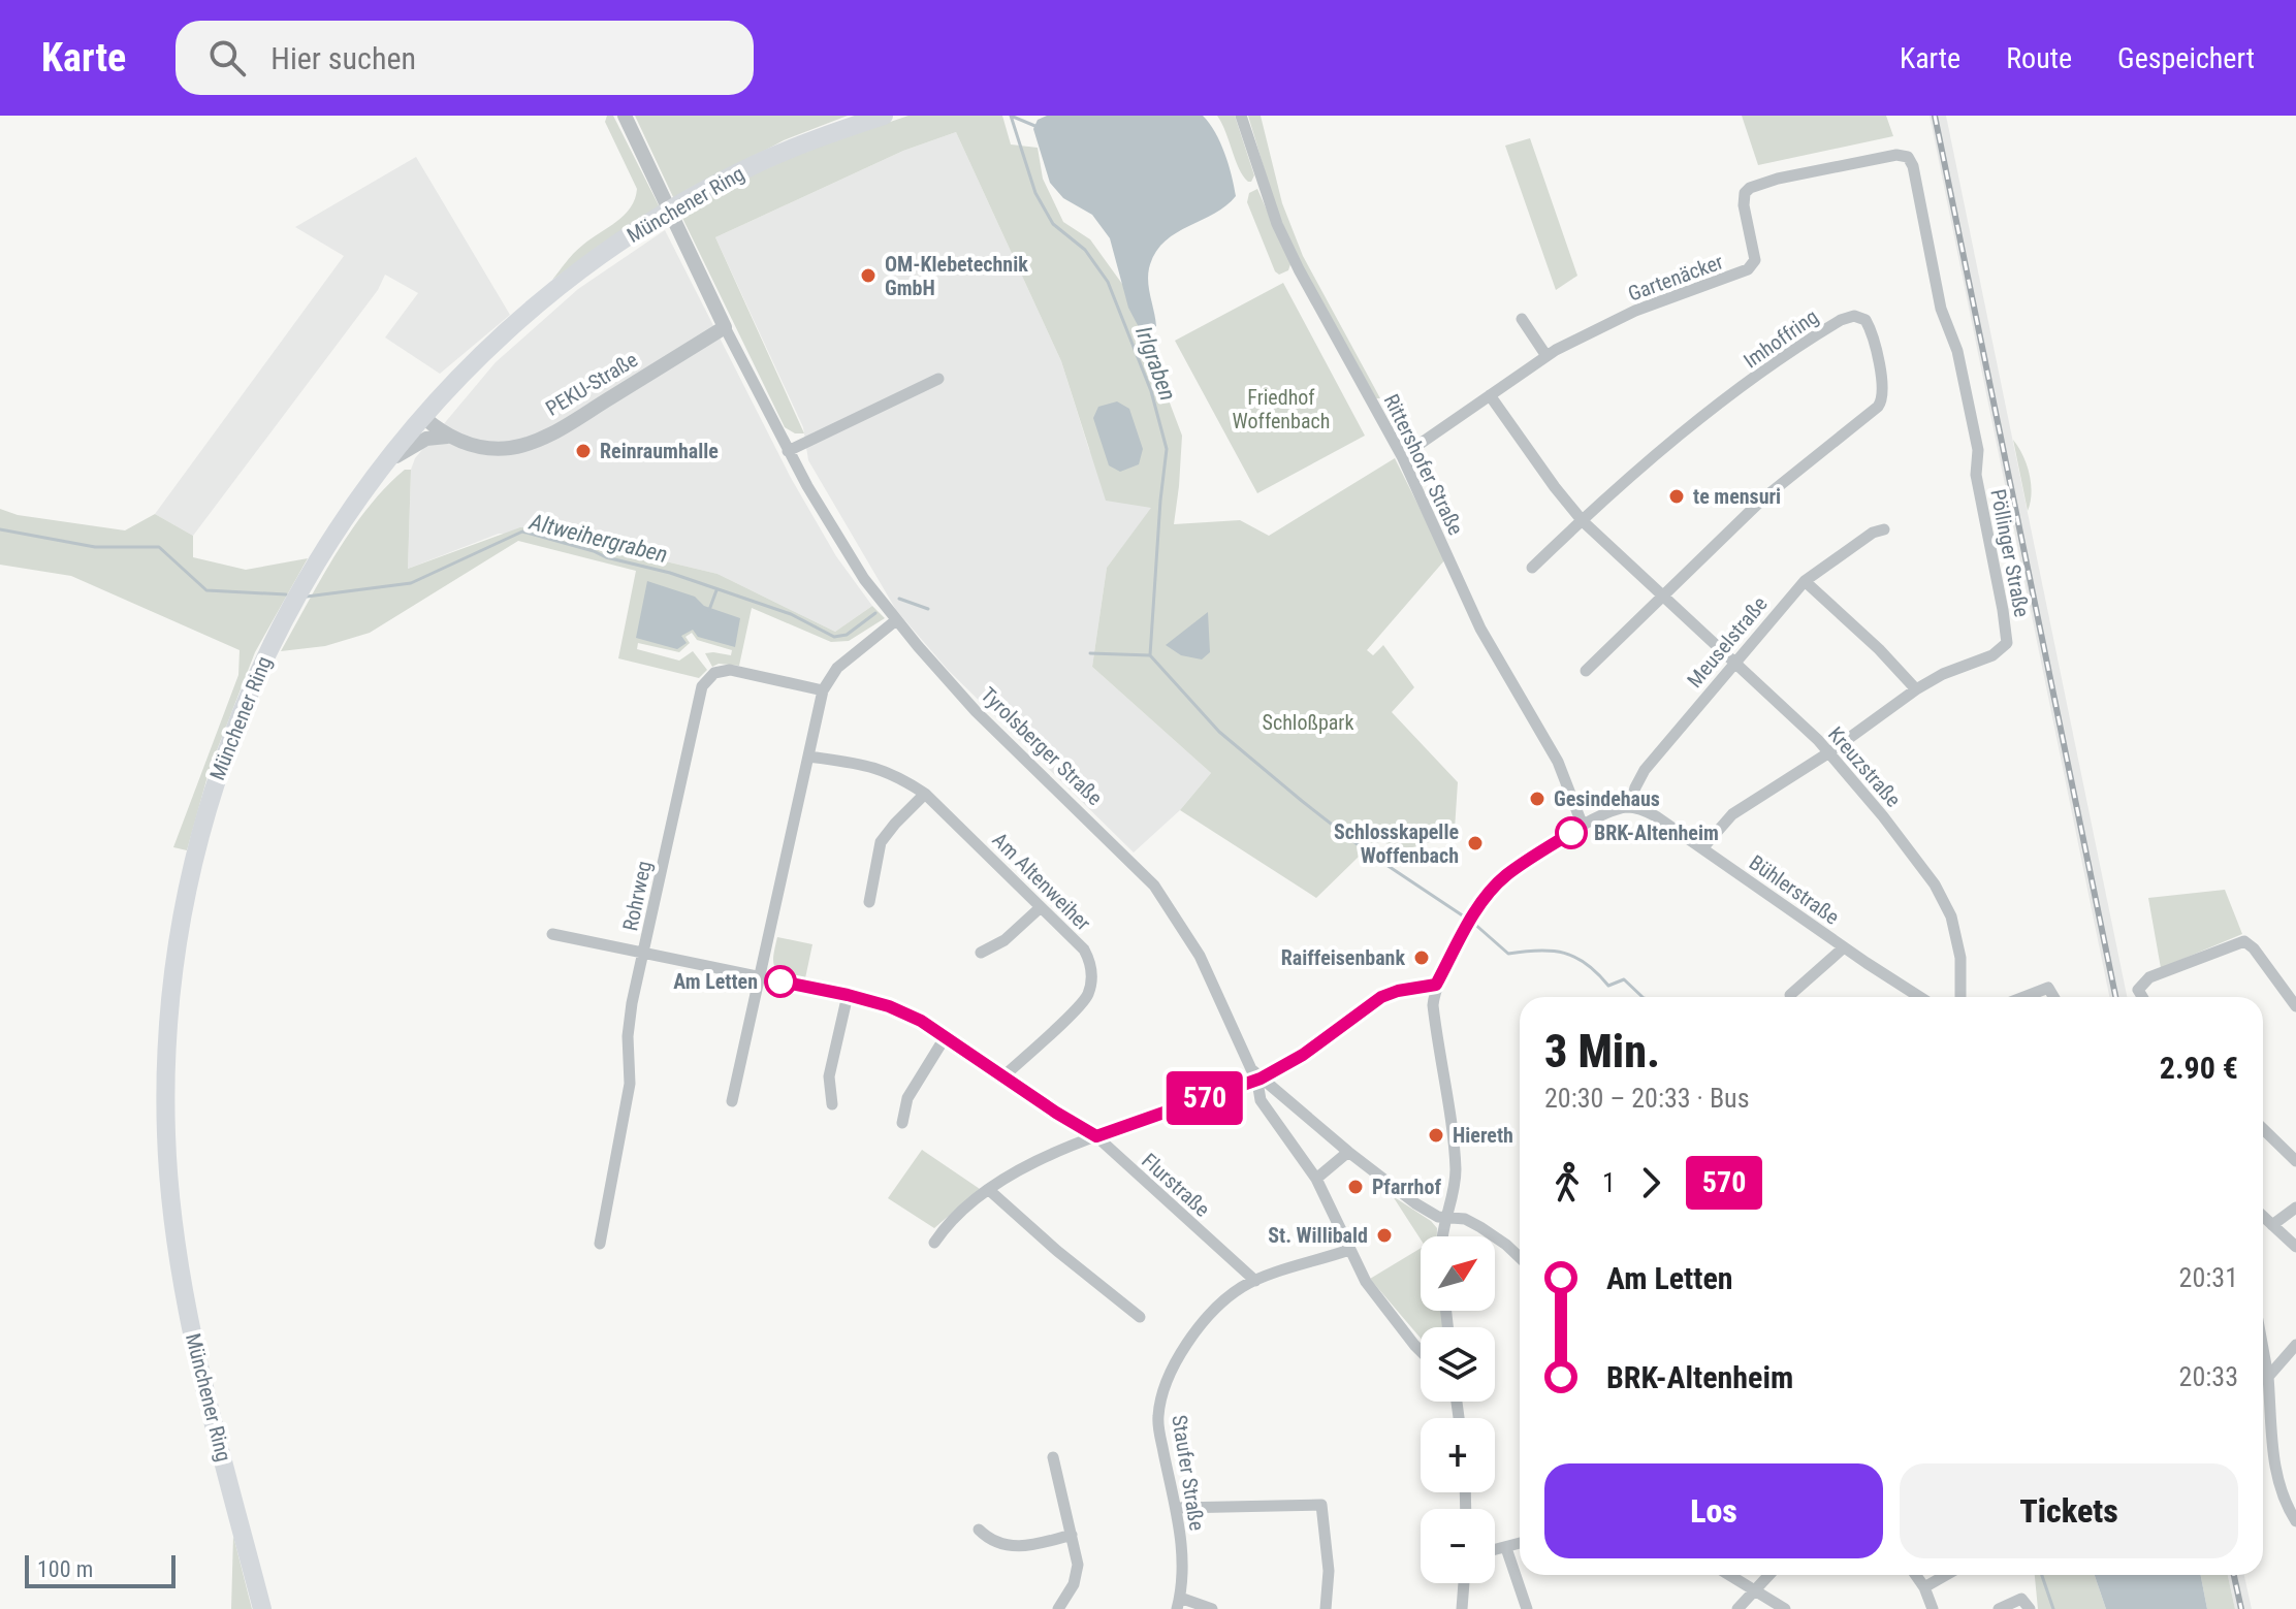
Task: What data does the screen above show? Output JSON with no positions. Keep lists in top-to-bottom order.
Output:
{
  "streets": {
    "main road": ["Münchener Ring"],
    "street": [
      "Gartenäcker",
      "Imhoffring",
      "PEKU-Straße",
      "Rittershofer Straße",
      "Pöllinger Straße",
      "Meuselstraße",
      "Tyrolsberger Straße",
      "Kreuzstraße",
      "Am Altenweiher",
      "Bühlerstraße",
      "Rohrweg",
      "Flurstraße",
      "Staufer Straße"
    ]
  },
  "crossings": [
    ["Münchener Ring", "PEKU-Straße"],
    ["Gartenäcker", "Rittershofer Straße"],
    ["Gartenäcker", "Pöllinger Straße"],
    ["Gartenäcker", "Kreuzstraße"],
    ["Imhoffring", "Kreuzstraße"],
    ["PEKU-Straße", "Tyrolsberger Straße"],
    ["Pöllinger Straße", "Kreuzstraße"],
    ["Pöllinger Straße", "Bühlerstraße"],
    ["Meuselstraße", "Kreuzstraße"],
    ["Meuselstraße", "Bühlerstraße"],
    ["Am Altenweiher", "Flurstraße"],
    ["Rohrweg", "Flurstraße"],
    ["Flurstraße", "Staufer Straße"]
  ],
  "water": ["Irlgraben", "Altweihergraben"],
  "parks": ["Friedhof Woffenbach", "Schloßpark"],
  "places": [
    "OM-Klebetechnik GmbH",
    "Reinraumhalle",
    "te mensuri",
    "Gesindehaus",
    "BRK-Altenheim",
    "Schlosskapelle Woffenbach",
    "Raiffeisenbank",
    "Am Letten",
    "Hiereth",
    "Pfarrhof",
    "St. Willibald"
  ],
  "lines": ["bus line 570"],
  "scale_bar": "100 m",
  "north": "top right",
  "page": {
    "header": "Karte",
    "search": "Hier suchen",
    "nav": ["Karte", "Route", "Gespeichert"],
    "on_map": "570",
    "heading": ["3 Min.", "20:30 – 20:33 · Bus", "2.90 €"],
    "legs": ["1", "570"],
    "list": [
      {
        "name": "Am Letten",
        "value": "20:31"
      },
      {
        "name": "BRK-Altenheim",
        "value": "20:33"
      }
    ],
    "map_buttons": ["+", "−"],
    "buttons": ["Los", "Tickets"],
    "scale": "100 m"
  }
}
